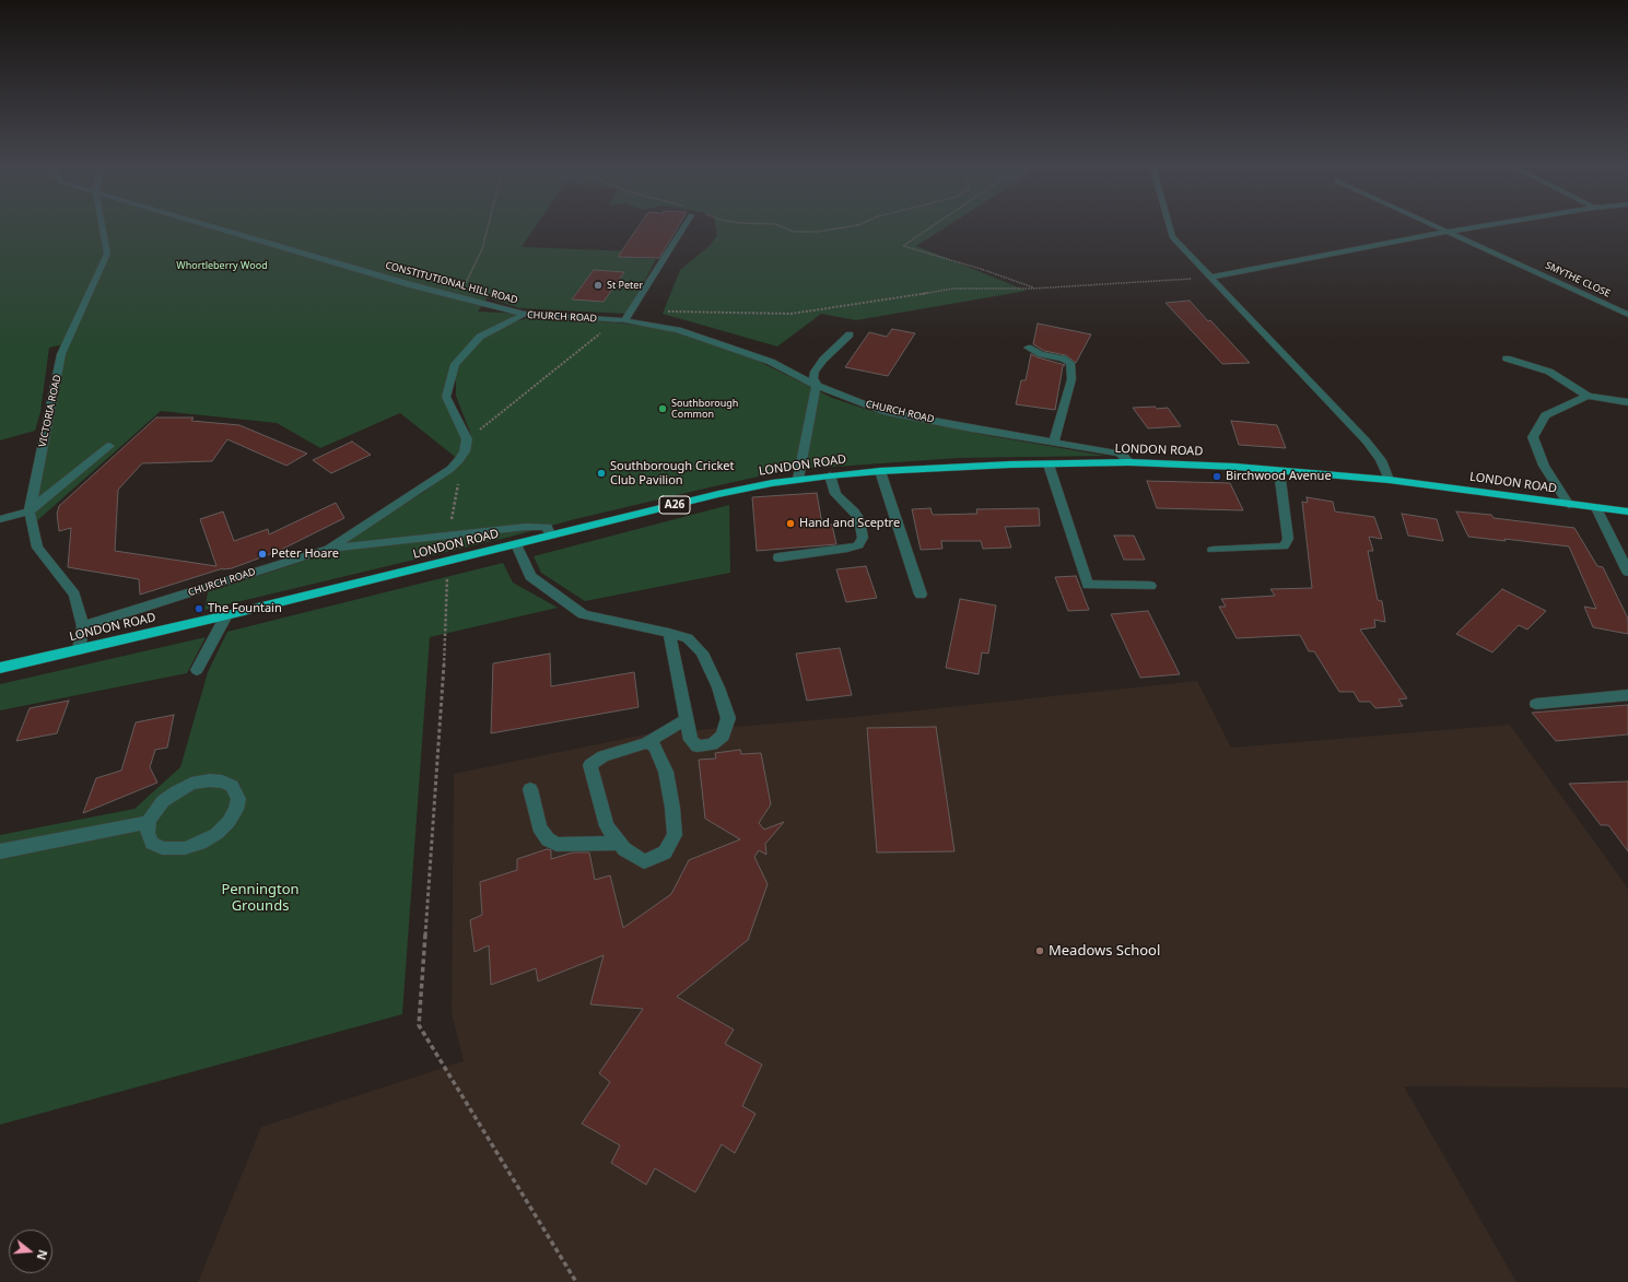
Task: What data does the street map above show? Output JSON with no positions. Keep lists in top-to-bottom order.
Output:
{
  "streets": {
    "highway": ["LONDON ROAD", "A26"],
    "street": [
      "SMYTHE CLOSE",
      "CONSTITUTIONAL HILL ROAD",
      "CHURCH ROAD",
      "VICTORIA ROAD"
    ]
  },
  "crossings": [
    ["CONSTITUTIONAL HILL ROAD", "CHURCH ROAD"],
    ["CHURCH ROAD", "VICTORIA ROAD"],
    ["CHURCH ROAD", "LONDON ROAD"],
    ["VICTORIA ROAD", "LONDON ROAD"]
  ],
  "parks": ["Whortleberry Wood", "Pennington Grounds"],
  "places": [
    "St Peter",
    "Southborough Common",
    "Southborough Cricket Club Pavilion",
    "Birchwood Avenue",
    "Hand and Sceptre",
    "Peter Hoare",
    "The Fountain",
    "Meadows School"
  ],
  "north": "right"
}
